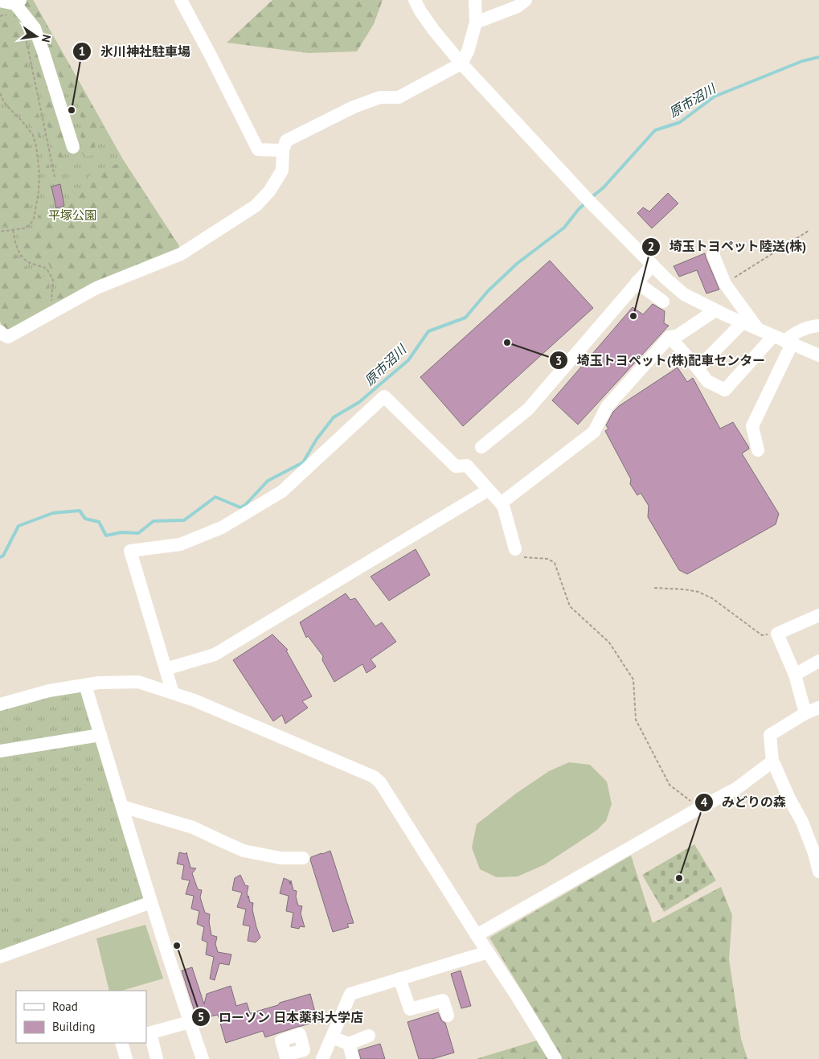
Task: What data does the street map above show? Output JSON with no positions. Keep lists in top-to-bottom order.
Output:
{
  "water": ["原市沼川"],
  "parks": ["平塚公園"],
  "places": [
    "氷川神社駐車場",
    "埼玉トヨペット陸送(株)",
    "埼玉トヨペット(株)配車センター",
    "みどりの森",
    "ローソン 日本薬科大学店"
  ],
  "legend": ["Road", "Building"],
  "north": "right"
}
